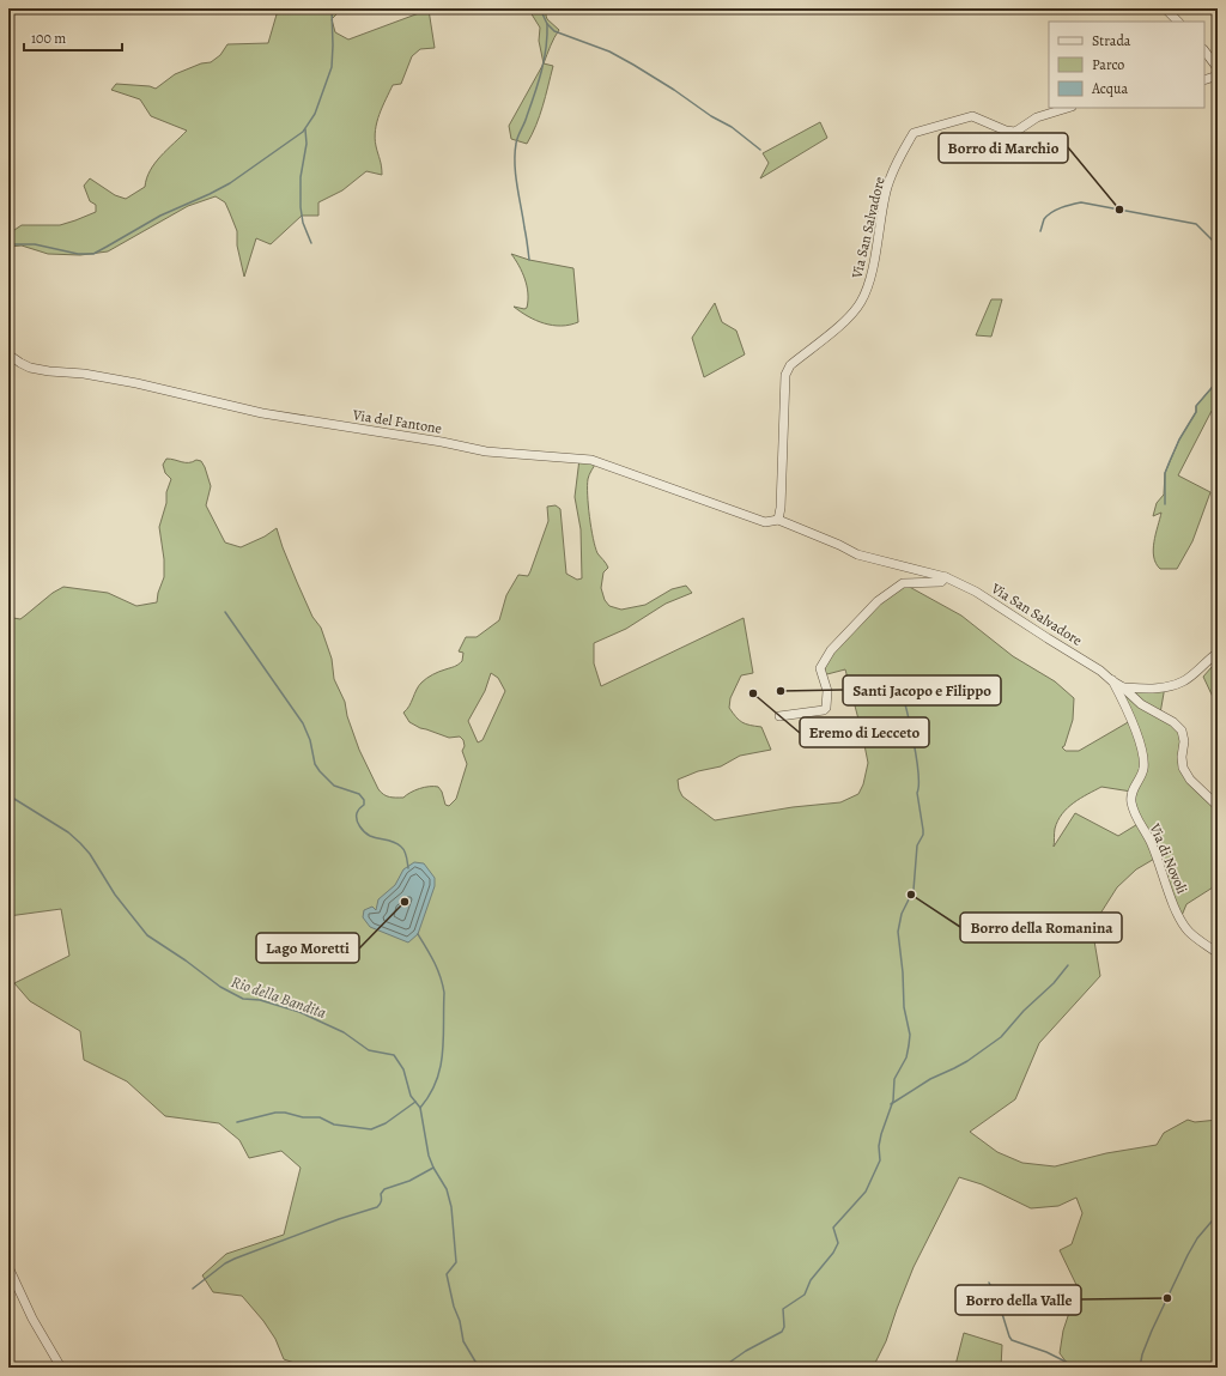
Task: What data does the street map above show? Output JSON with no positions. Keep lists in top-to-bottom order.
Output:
{
  "streets": {
    "street": ["Via San Salvadore", "Via del Fantone", "Via di Novoli"]
  },
  "crossings": [
    ["Via San Salvadore", "Via del Fantone"],
    ["Via San Salvadore", "Via di Novoli"]
  ],
  "water": ["Rio della Bandita"],
  "places": [
    "Borro di Marchio",
    "Santi Jacopo e Filippo",
    "Eremo di Lecceto",
    "Borro della Romanina",
    "Lago Moretti",
    "Borro della Valle"
  ],
  "legend": ["Strada", "Parco", "Acqua"],
  "scale_bar": "100 m"
}
